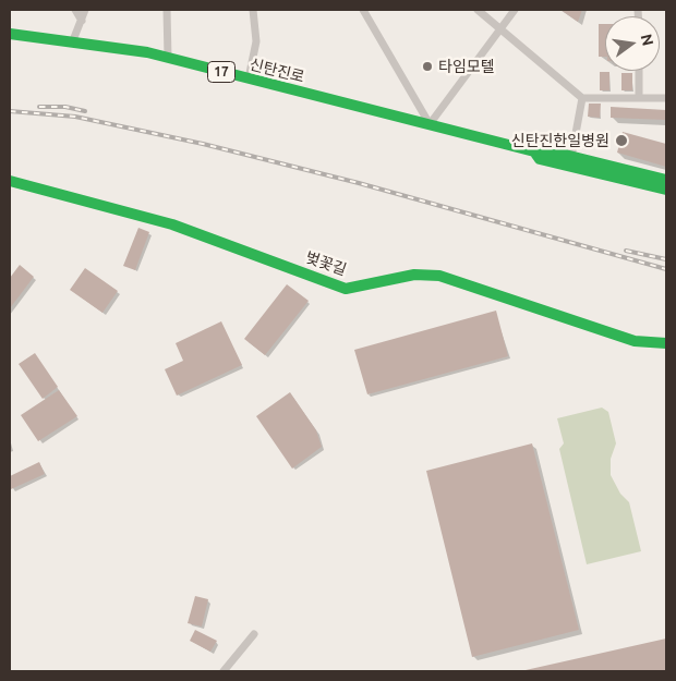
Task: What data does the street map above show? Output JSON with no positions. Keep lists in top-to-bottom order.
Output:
{
  "streets": {
    "main road": ["신탄진로", "17", "벚꽃길"]
  },
  "places": ["타임모텔", "신탄진한일병원"],
  "north": "right"
}
